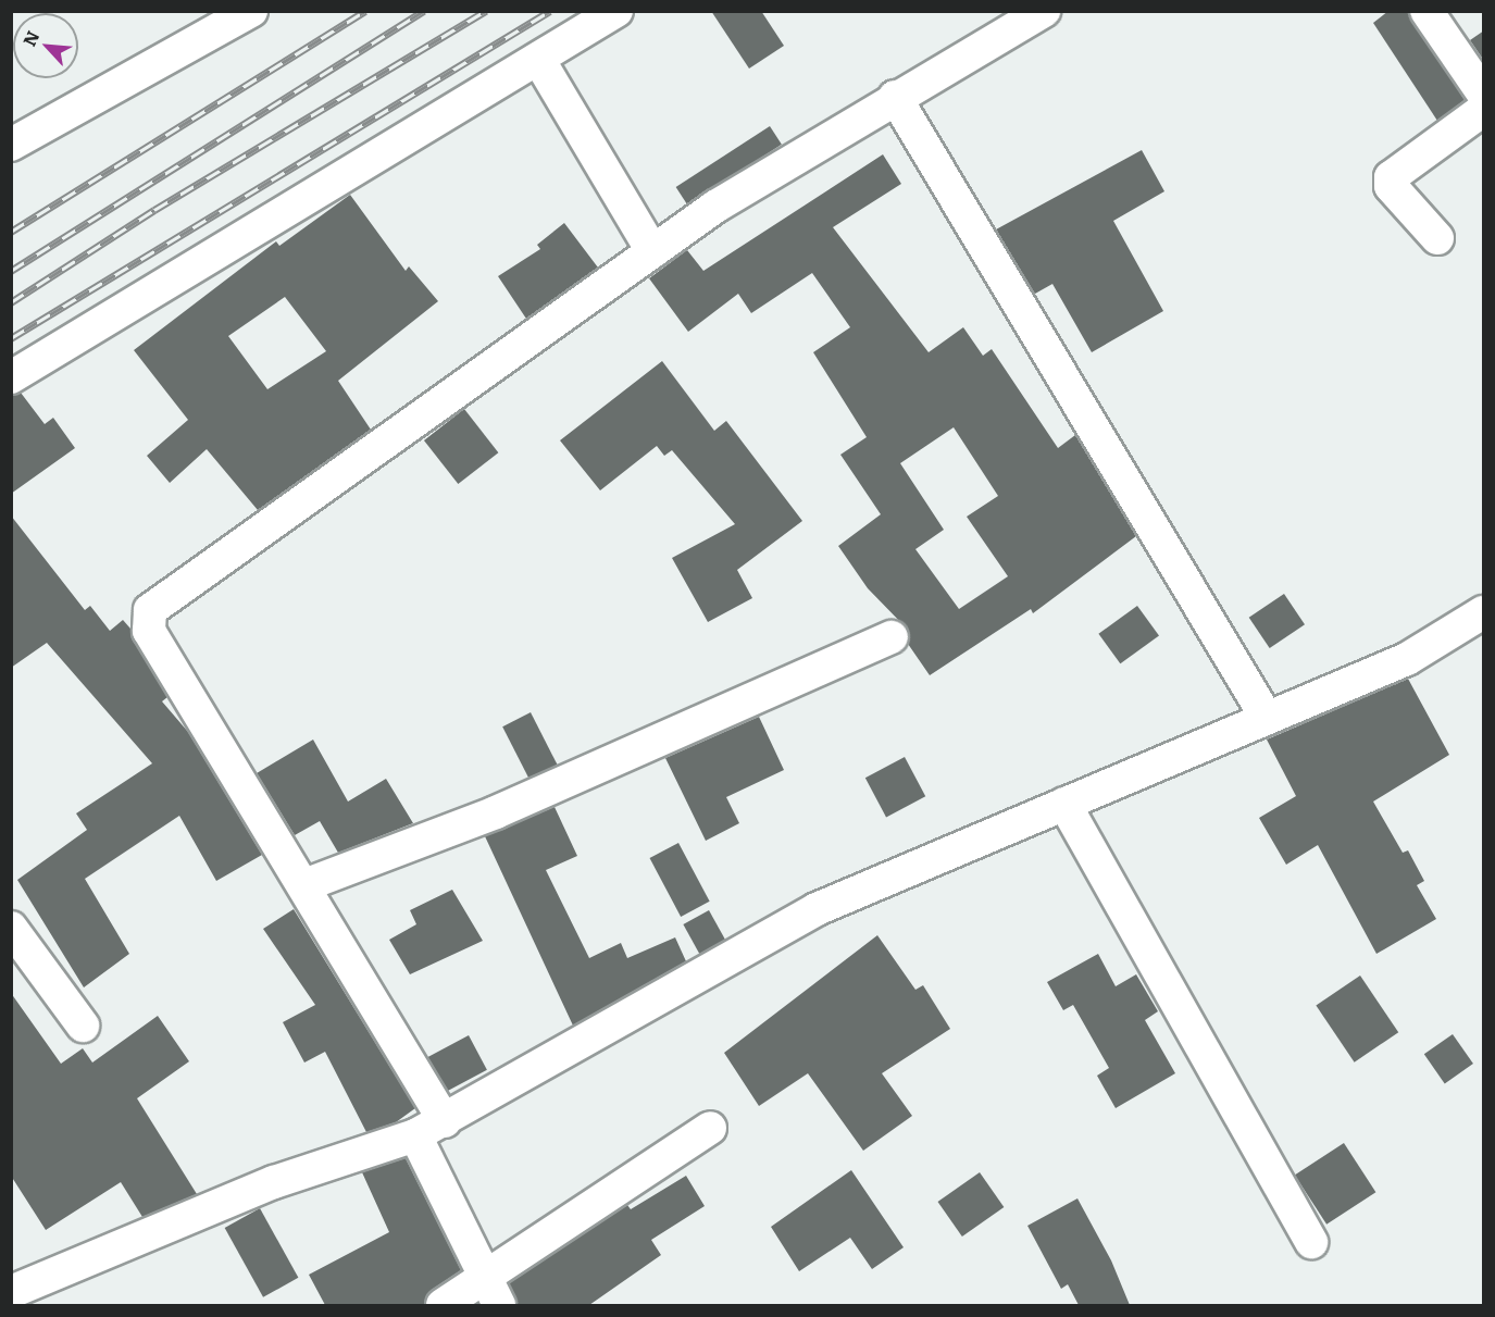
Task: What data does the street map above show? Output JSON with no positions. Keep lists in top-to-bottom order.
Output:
{
  "north": "top left"
}
